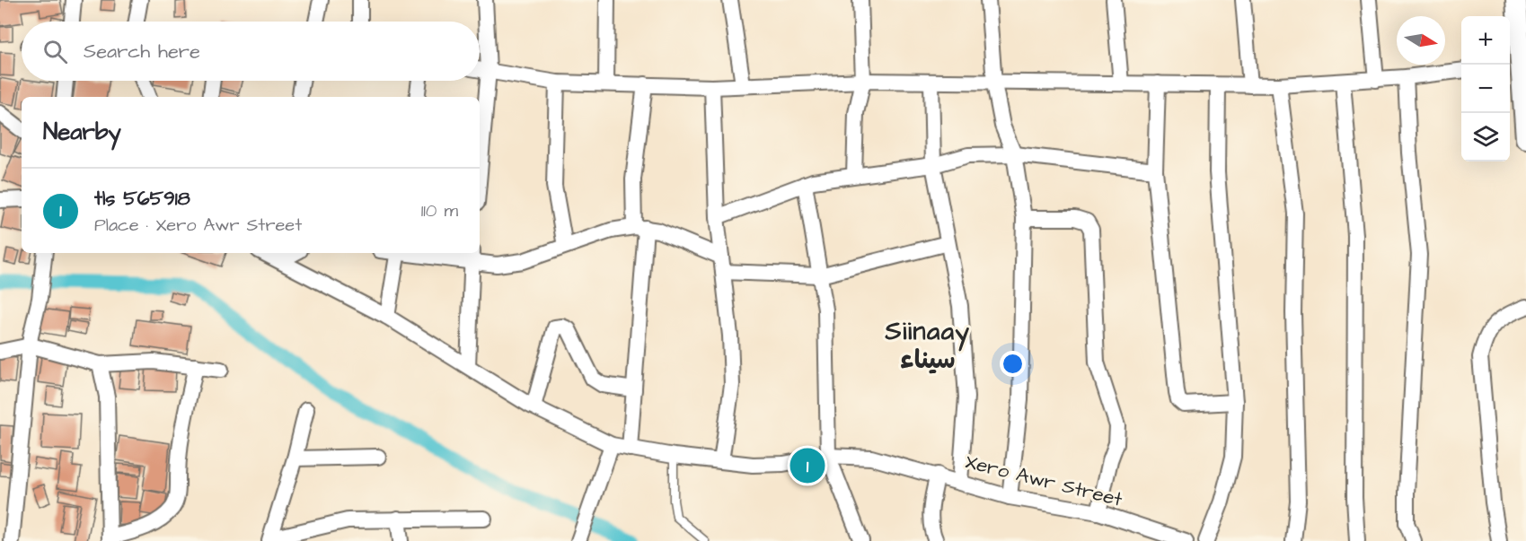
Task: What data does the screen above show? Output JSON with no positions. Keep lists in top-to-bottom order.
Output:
{
  "streets": {
    "street": ["Xero Awr Street"]
  },
  "districts": ["Siinaay سيناء"],
  "north": "right",
  "page": {
    "map_buttons": ["+", "−"],
    "search": "Search here",
    "heading": "Nearby",
    "list": [
      {
        "mark": "1",
        "name": "tls 565918",
        "note": "Place · Xero Awr Street",
        "value": "110 m"
      }
    ],
    "pins": "1"
  }
}
